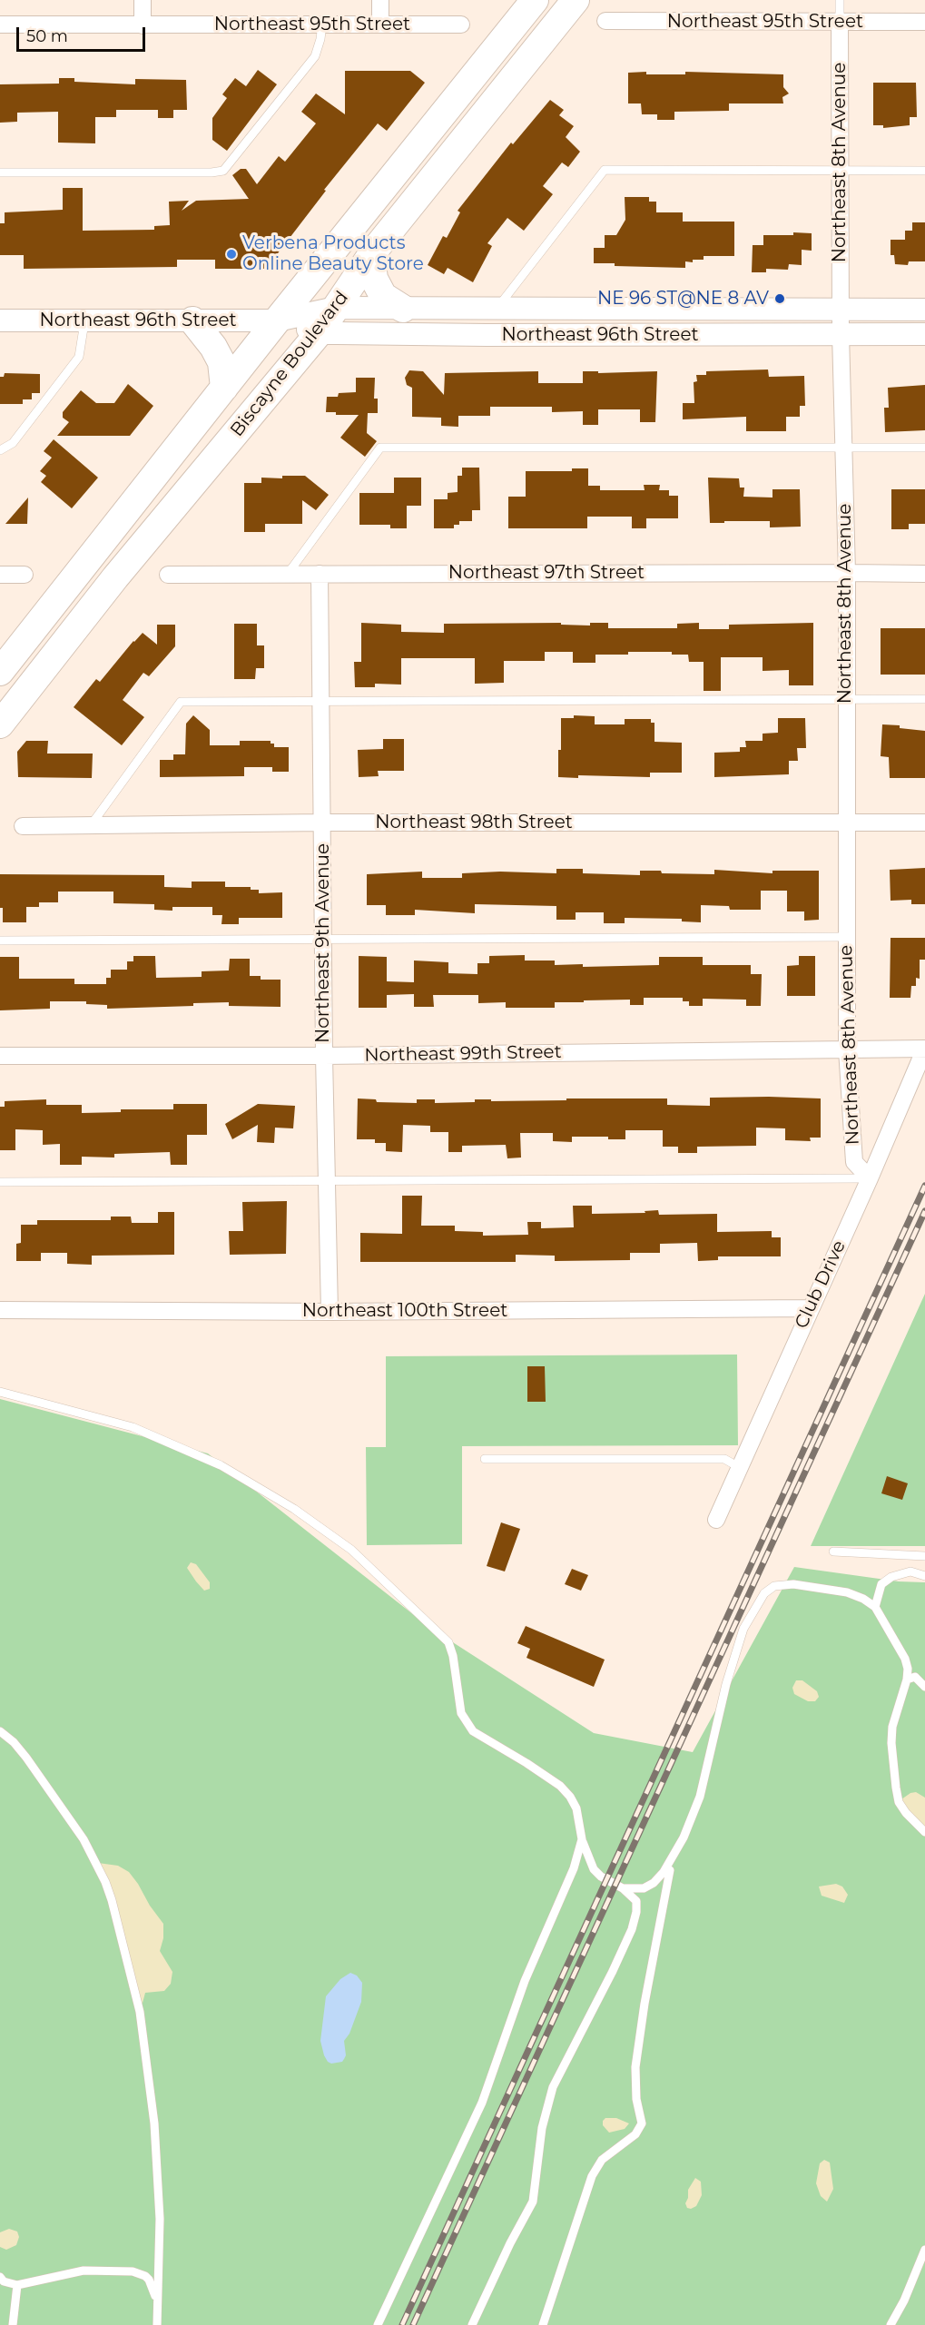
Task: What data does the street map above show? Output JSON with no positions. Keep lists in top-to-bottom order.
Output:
{
  "streets": {
    "main road": ["Biscayne Boulevard"],
    "street": [
      "Northeast 95th Street",
      "Northeast 8th Avenue",
      "Northeast 96th Street",
      "Northeast 97th Street",
      "Northeast 98th Street",
      "Northeast 9th Avenue",
      "Northeast 99th Street",
      "Club Drive",
      "Northeast 100th Street"
    ]
  },
  "crossings": [
    ["Northeast 95th Street", "Northeast 8th Avenue"],
    ["Northeast 8th Avenue", "Northeast 96th Street"],
    ["Northeast 8th Avenue", "Northeast 97th Street"],
    ["Northeast 8th Avenue", "Northeast 98th Street"],
    ["Northeast 8th Avenue", "Northeast 99th Street"],
    ["Northeast 8th Avenue", "Club Drive"],
    ["Northeast 96th Street", "Biscayne Boulevard"],
    ["Northeast 97th Street", "Northeast 9th Avenue"],
    ["Northeast 98th Street", "Northeast 9th Avenue"],
    ["Northeast 9th Avenue", "Northeast 99th Street"],
    ["Northeast 9th Avenue", "Northeast 100th Street"],
    ["Northeast 99th Street", "Club Drive"],
    ["Club Drive", "Northeast 100th Street"]
  ],
  "places": ["Verbena Products Online Beauty Store", "NE 96 ST@NE 8 AV"],
  "scale_bar": "50 m"
}
